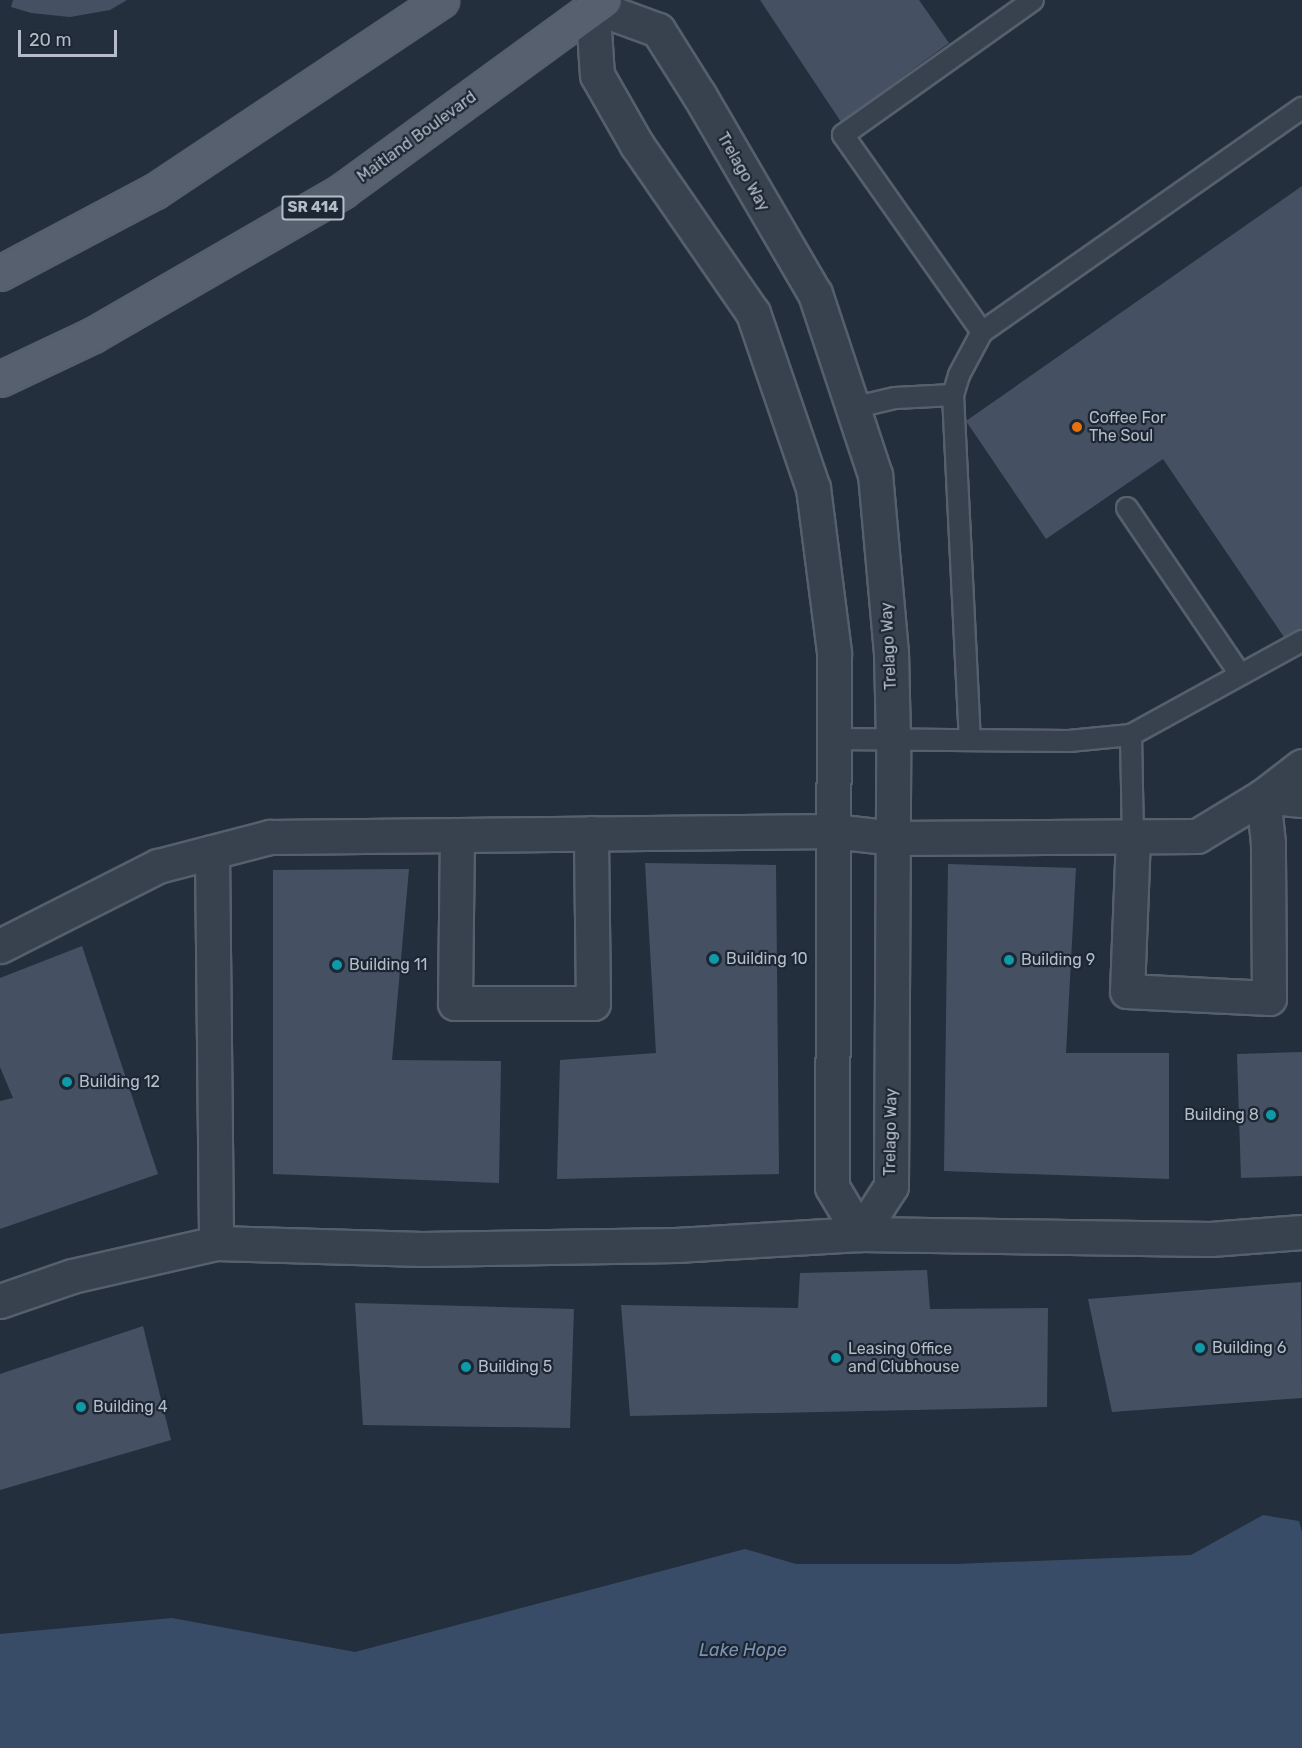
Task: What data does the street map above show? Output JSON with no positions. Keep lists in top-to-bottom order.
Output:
{
  "streets": {
    "main road": ["Maitland Boulevard", "SR 414"],
    "street": ["Trelago Way"]
  },
  "crossings": [
    ["Maitland Boulevard", "Trelago Way"]
  ],
  "water": ["Lake Hope"],
  "places": [
    "Coffee For The Soul",
    "Building 10",
    "Building 9",
    "Building 11",
    "Building 12",
    "Building 8",
    "Building 6",
    "Leasing Office and Clubhouse",
    "Building 5",
    "Building 4"
  ],
  "scale_bar": "20 m"
}
